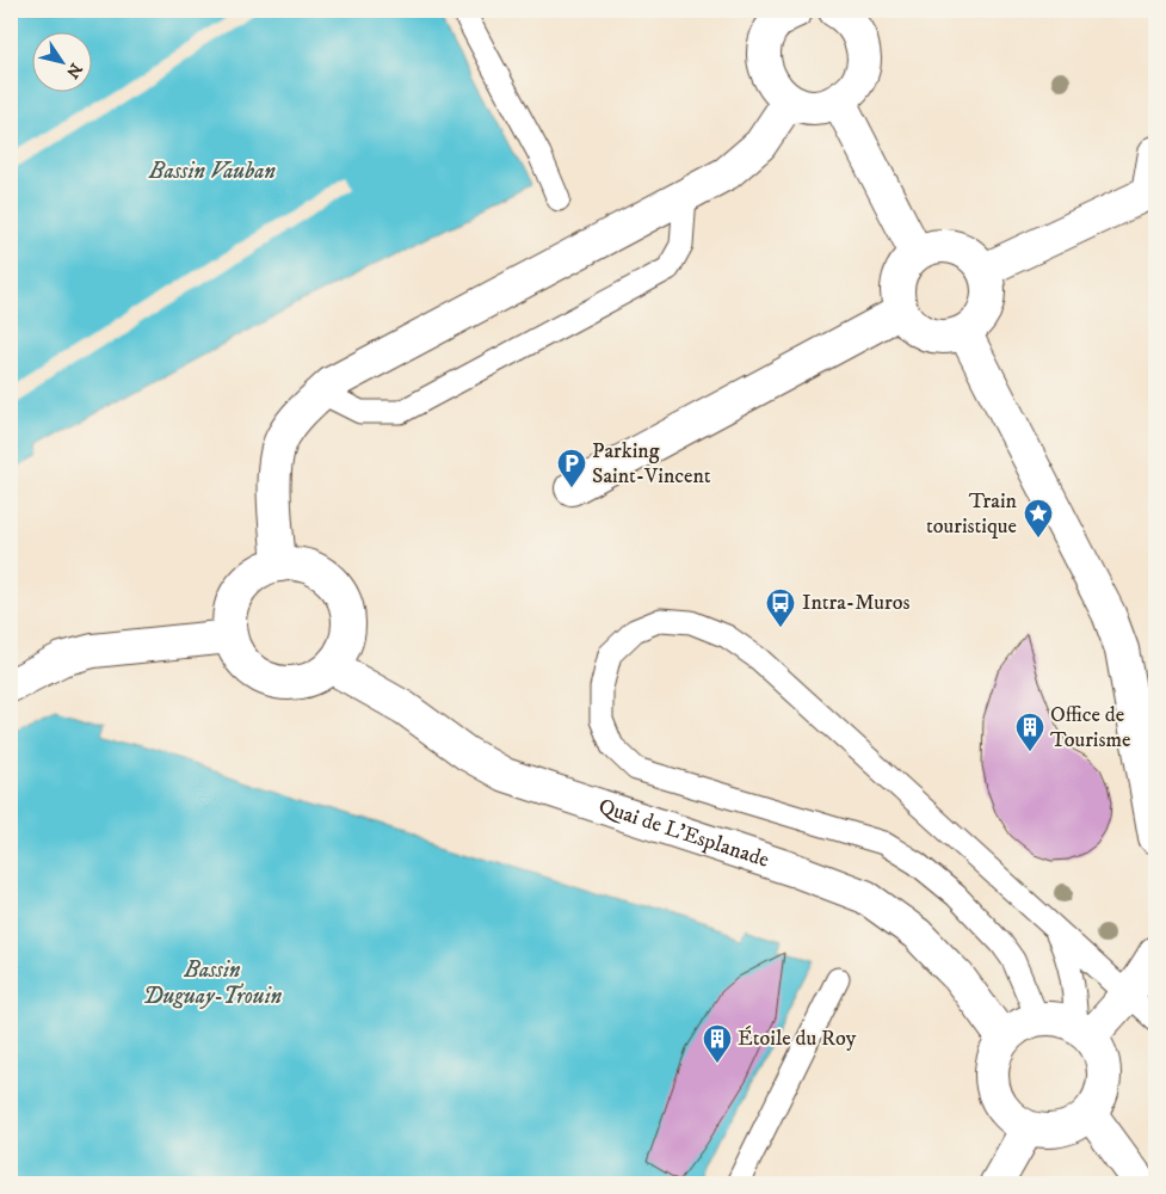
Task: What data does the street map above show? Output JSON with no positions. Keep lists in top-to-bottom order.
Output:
{
  "streets": {
    "main road": ["Quai de L'Esplanade"]
  },
  "water": ["Bassin Vauban", "Bassin Duguay-Trouin"],
  "places": {
    "parking": ["Parking Saint-Vincent"],
    "place": ["Train touristique"],
    "bus stop": ["Intra-Muros"],
    "building": ["Office de Tourisme", "Étoile du Roy"]
  },
  "north": "bottom right"
}
